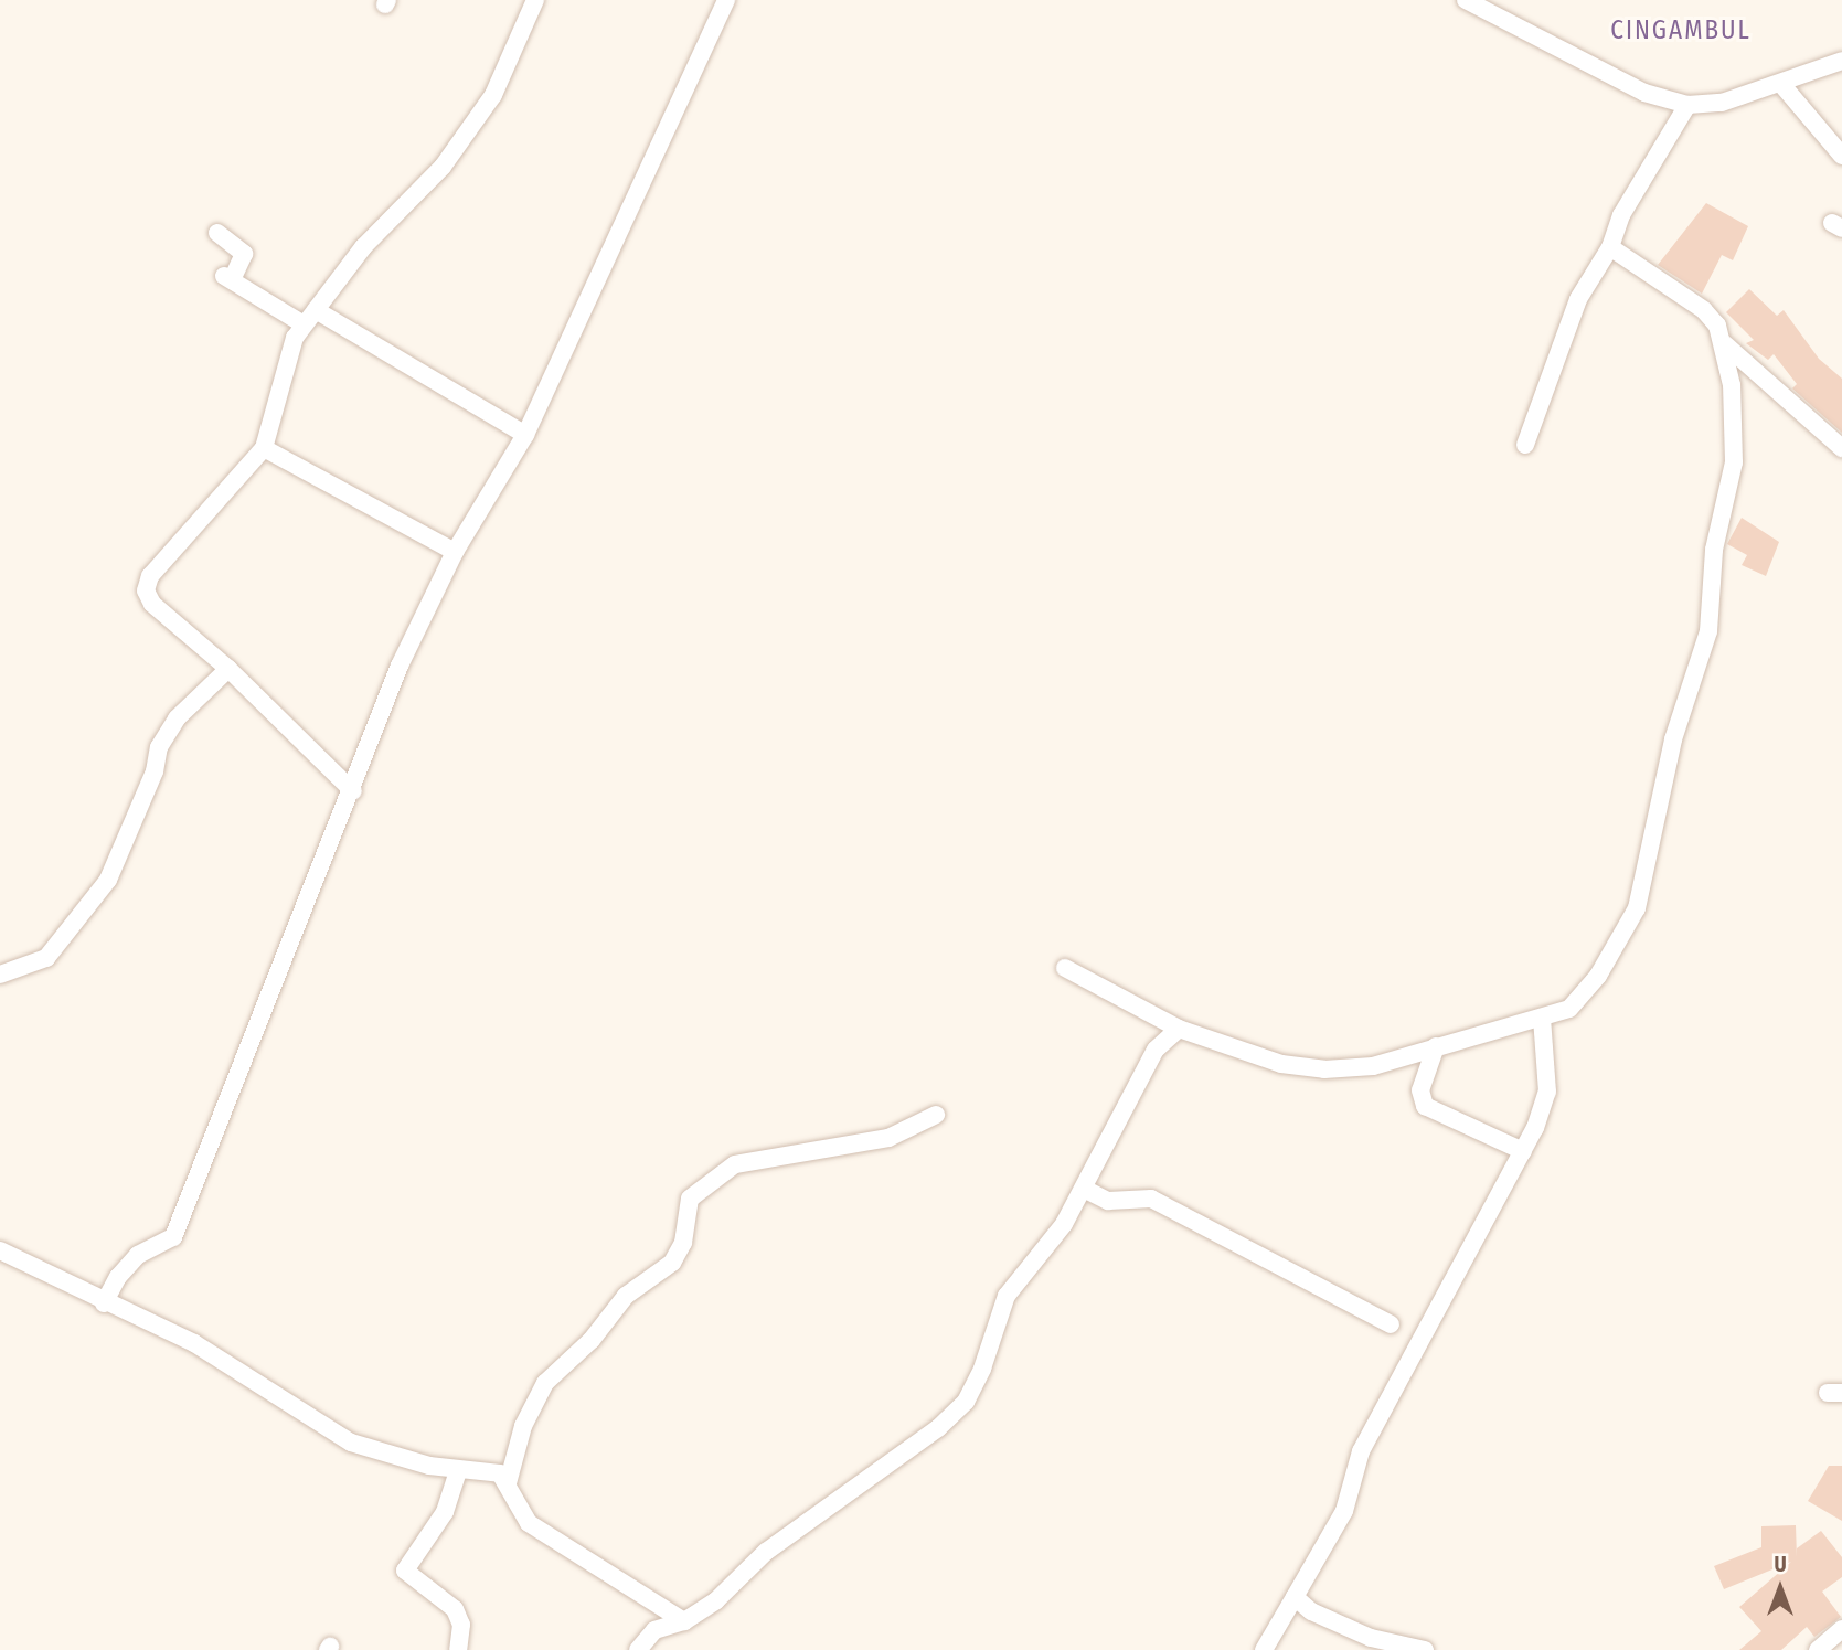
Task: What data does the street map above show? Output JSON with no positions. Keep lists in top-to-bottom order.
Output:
{
  "districts": ["CINGAMBUL"],
  "north": "top"
}
